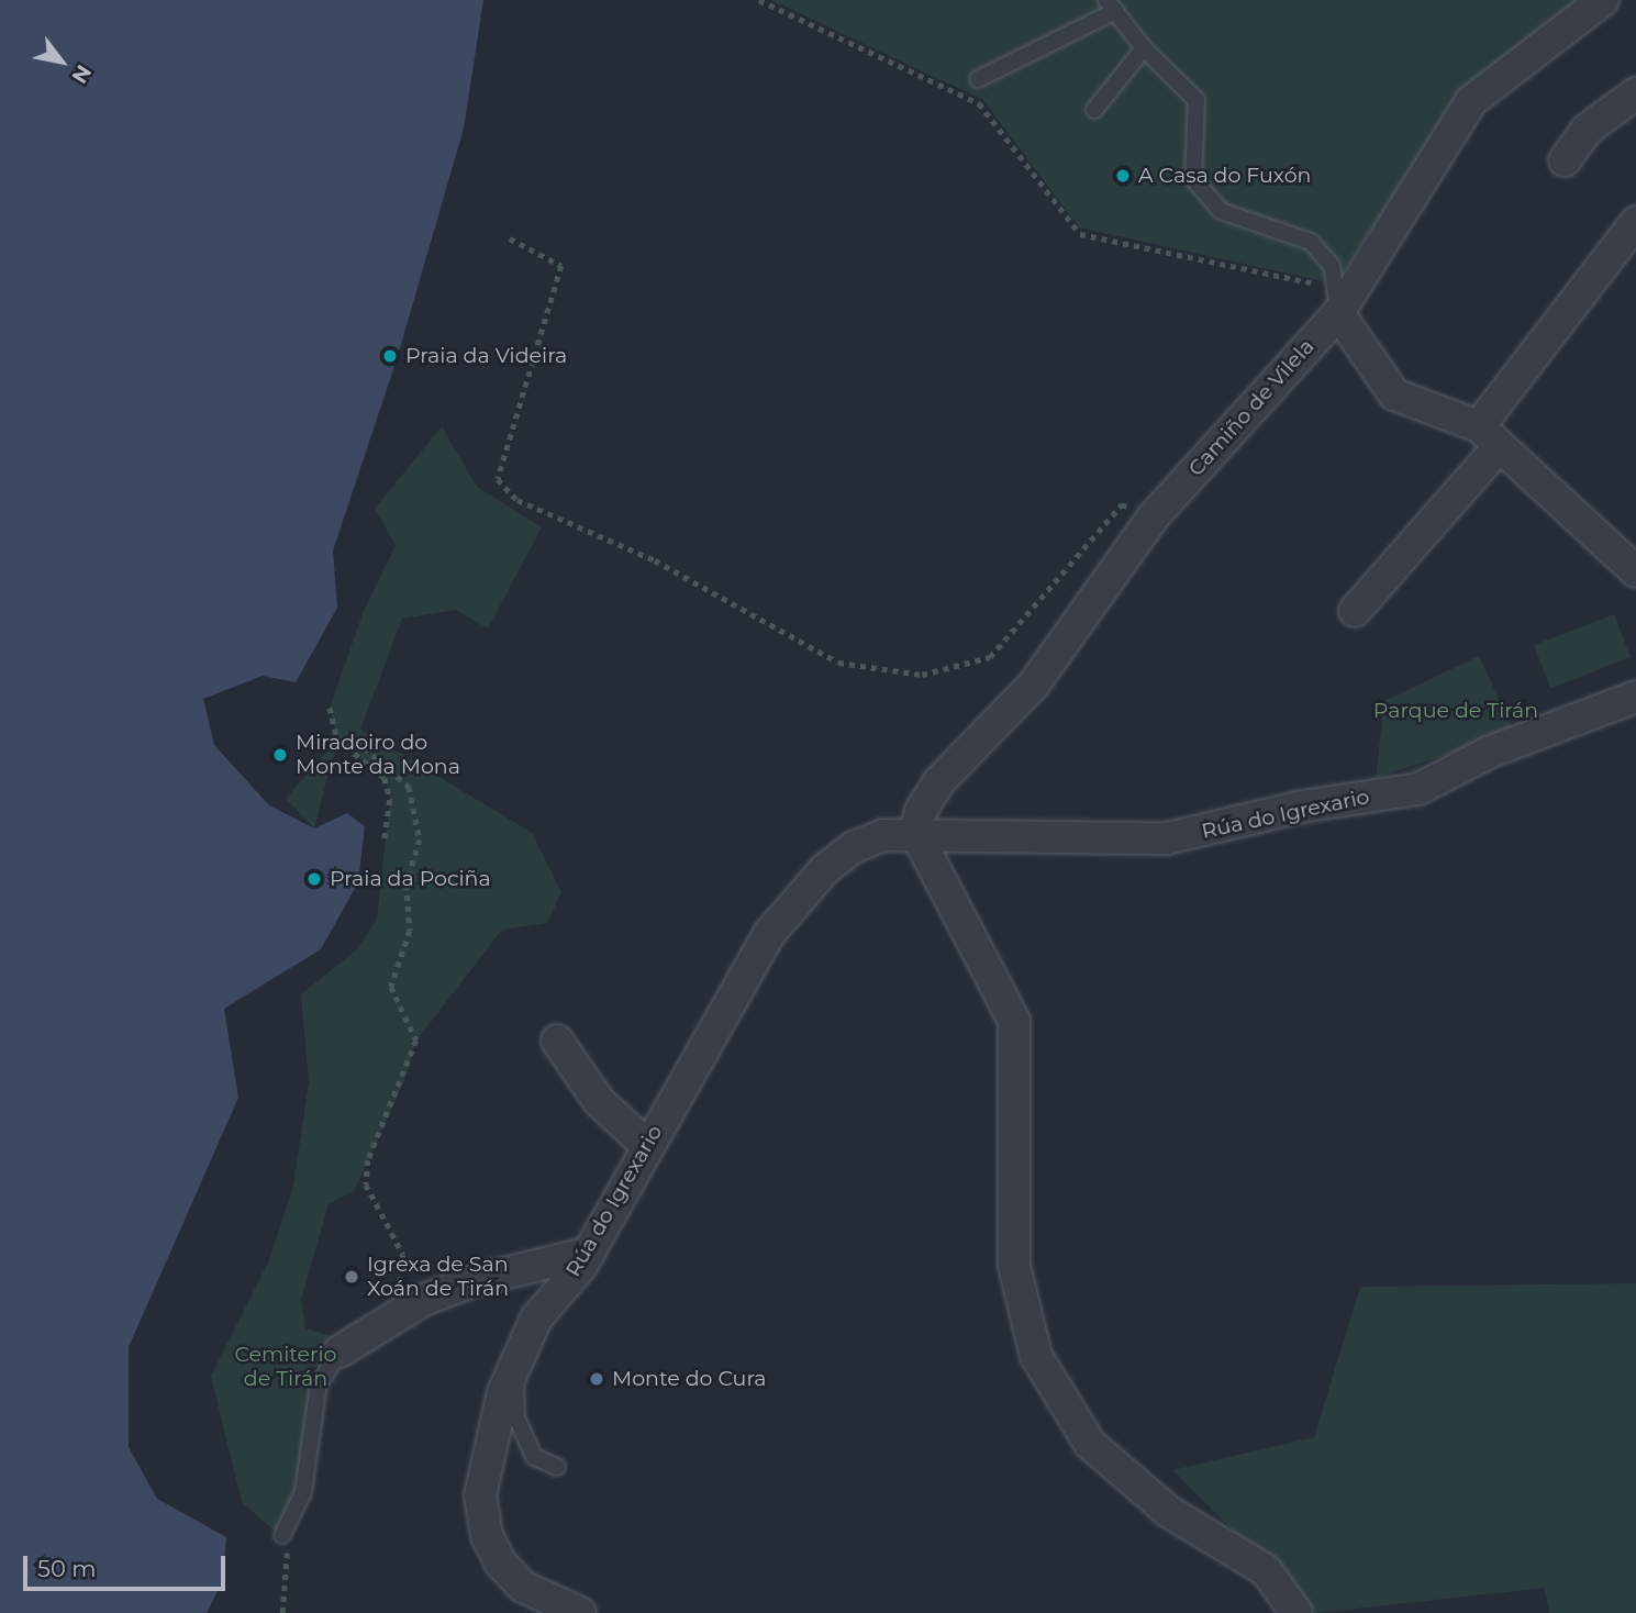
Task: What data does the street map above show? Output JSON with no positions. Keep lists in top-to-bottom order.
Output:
{
  "streets": {
    "street": ["Camiño de Vilela", "Rúa do Igrexario"]
  },
  "crossings": [
    ["Camiño de Vilela", "Rúa do Igrexario"]
  ],
  "parks": ["Parque de Tirán", "Cemiterio de Tirán"],
  "places": [
    "A Casa do Fuxón",
    "Praia da Videira",
    "Miradoiro do Monte da Mona",
    "Praia da Pociña",
    "Igrexa de San Xoán de Tirán",
    "Monte do Cura"
  ],
  "scale_bar": "50 m",
  "north": "bottom right"
}
